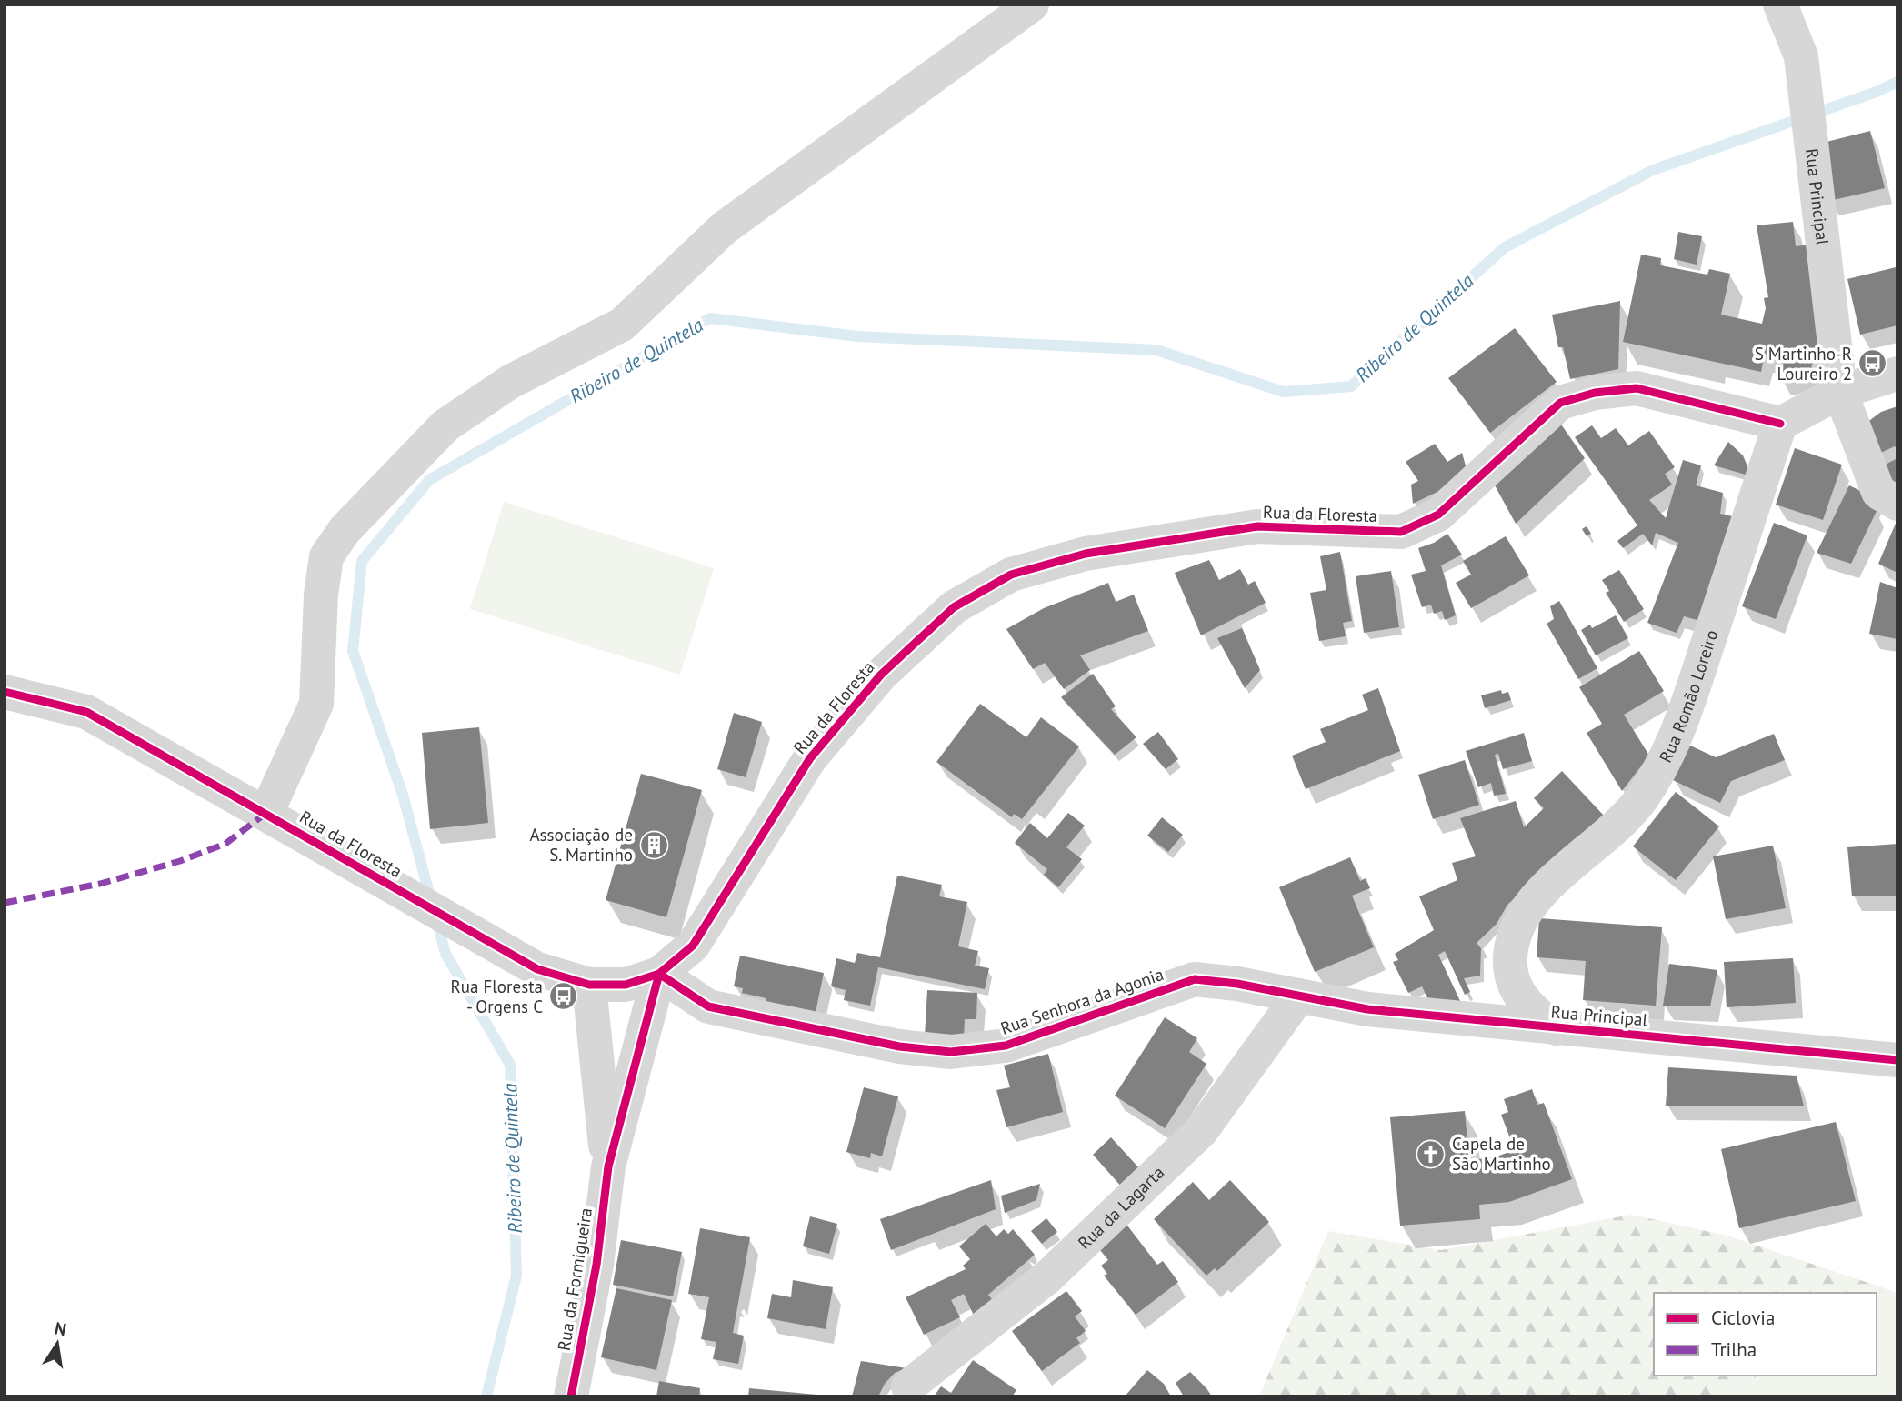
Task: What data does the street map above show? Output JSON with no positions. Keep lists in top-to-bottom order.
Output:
{
  "streets": {
    "street": [
      "Rua Principal",
      "Rua da Floresta",
      "Rua Romão Loreiro",
      "Rua Senhora da Agonia",
      "Rua da Lagarta",
      "Rua da Formigueira"
    ]
  },
  "crossings": [
    ["Rua Principal", "Rua Romão Loreiro"],
    ["Rua Principal", "Rua Senhora da Agonia"],
    ["Rua Principal", "Rua da Lagarta"],
    ["Rua da Floresta", "Rua Romão Loreiro"],
    ["Rua da Floresta", "Rua Senhora da Agonia"],
    ["Rua Senhora da Agonia", "Rua da Lagarta"]
  ],
  "water": ["Ribeiro de Quintela"],
  "places": {
    "bus stop": ["S Martinho-R Loureiro 2", "Rua Floresta - Orgens C"],
    "building": ["Associação de S. Martinho"],
    "church": ["Capela de São Martinho"]
  },
  "legend": ["Ciclovia", "Trilha"],
  "north": "top"
}
